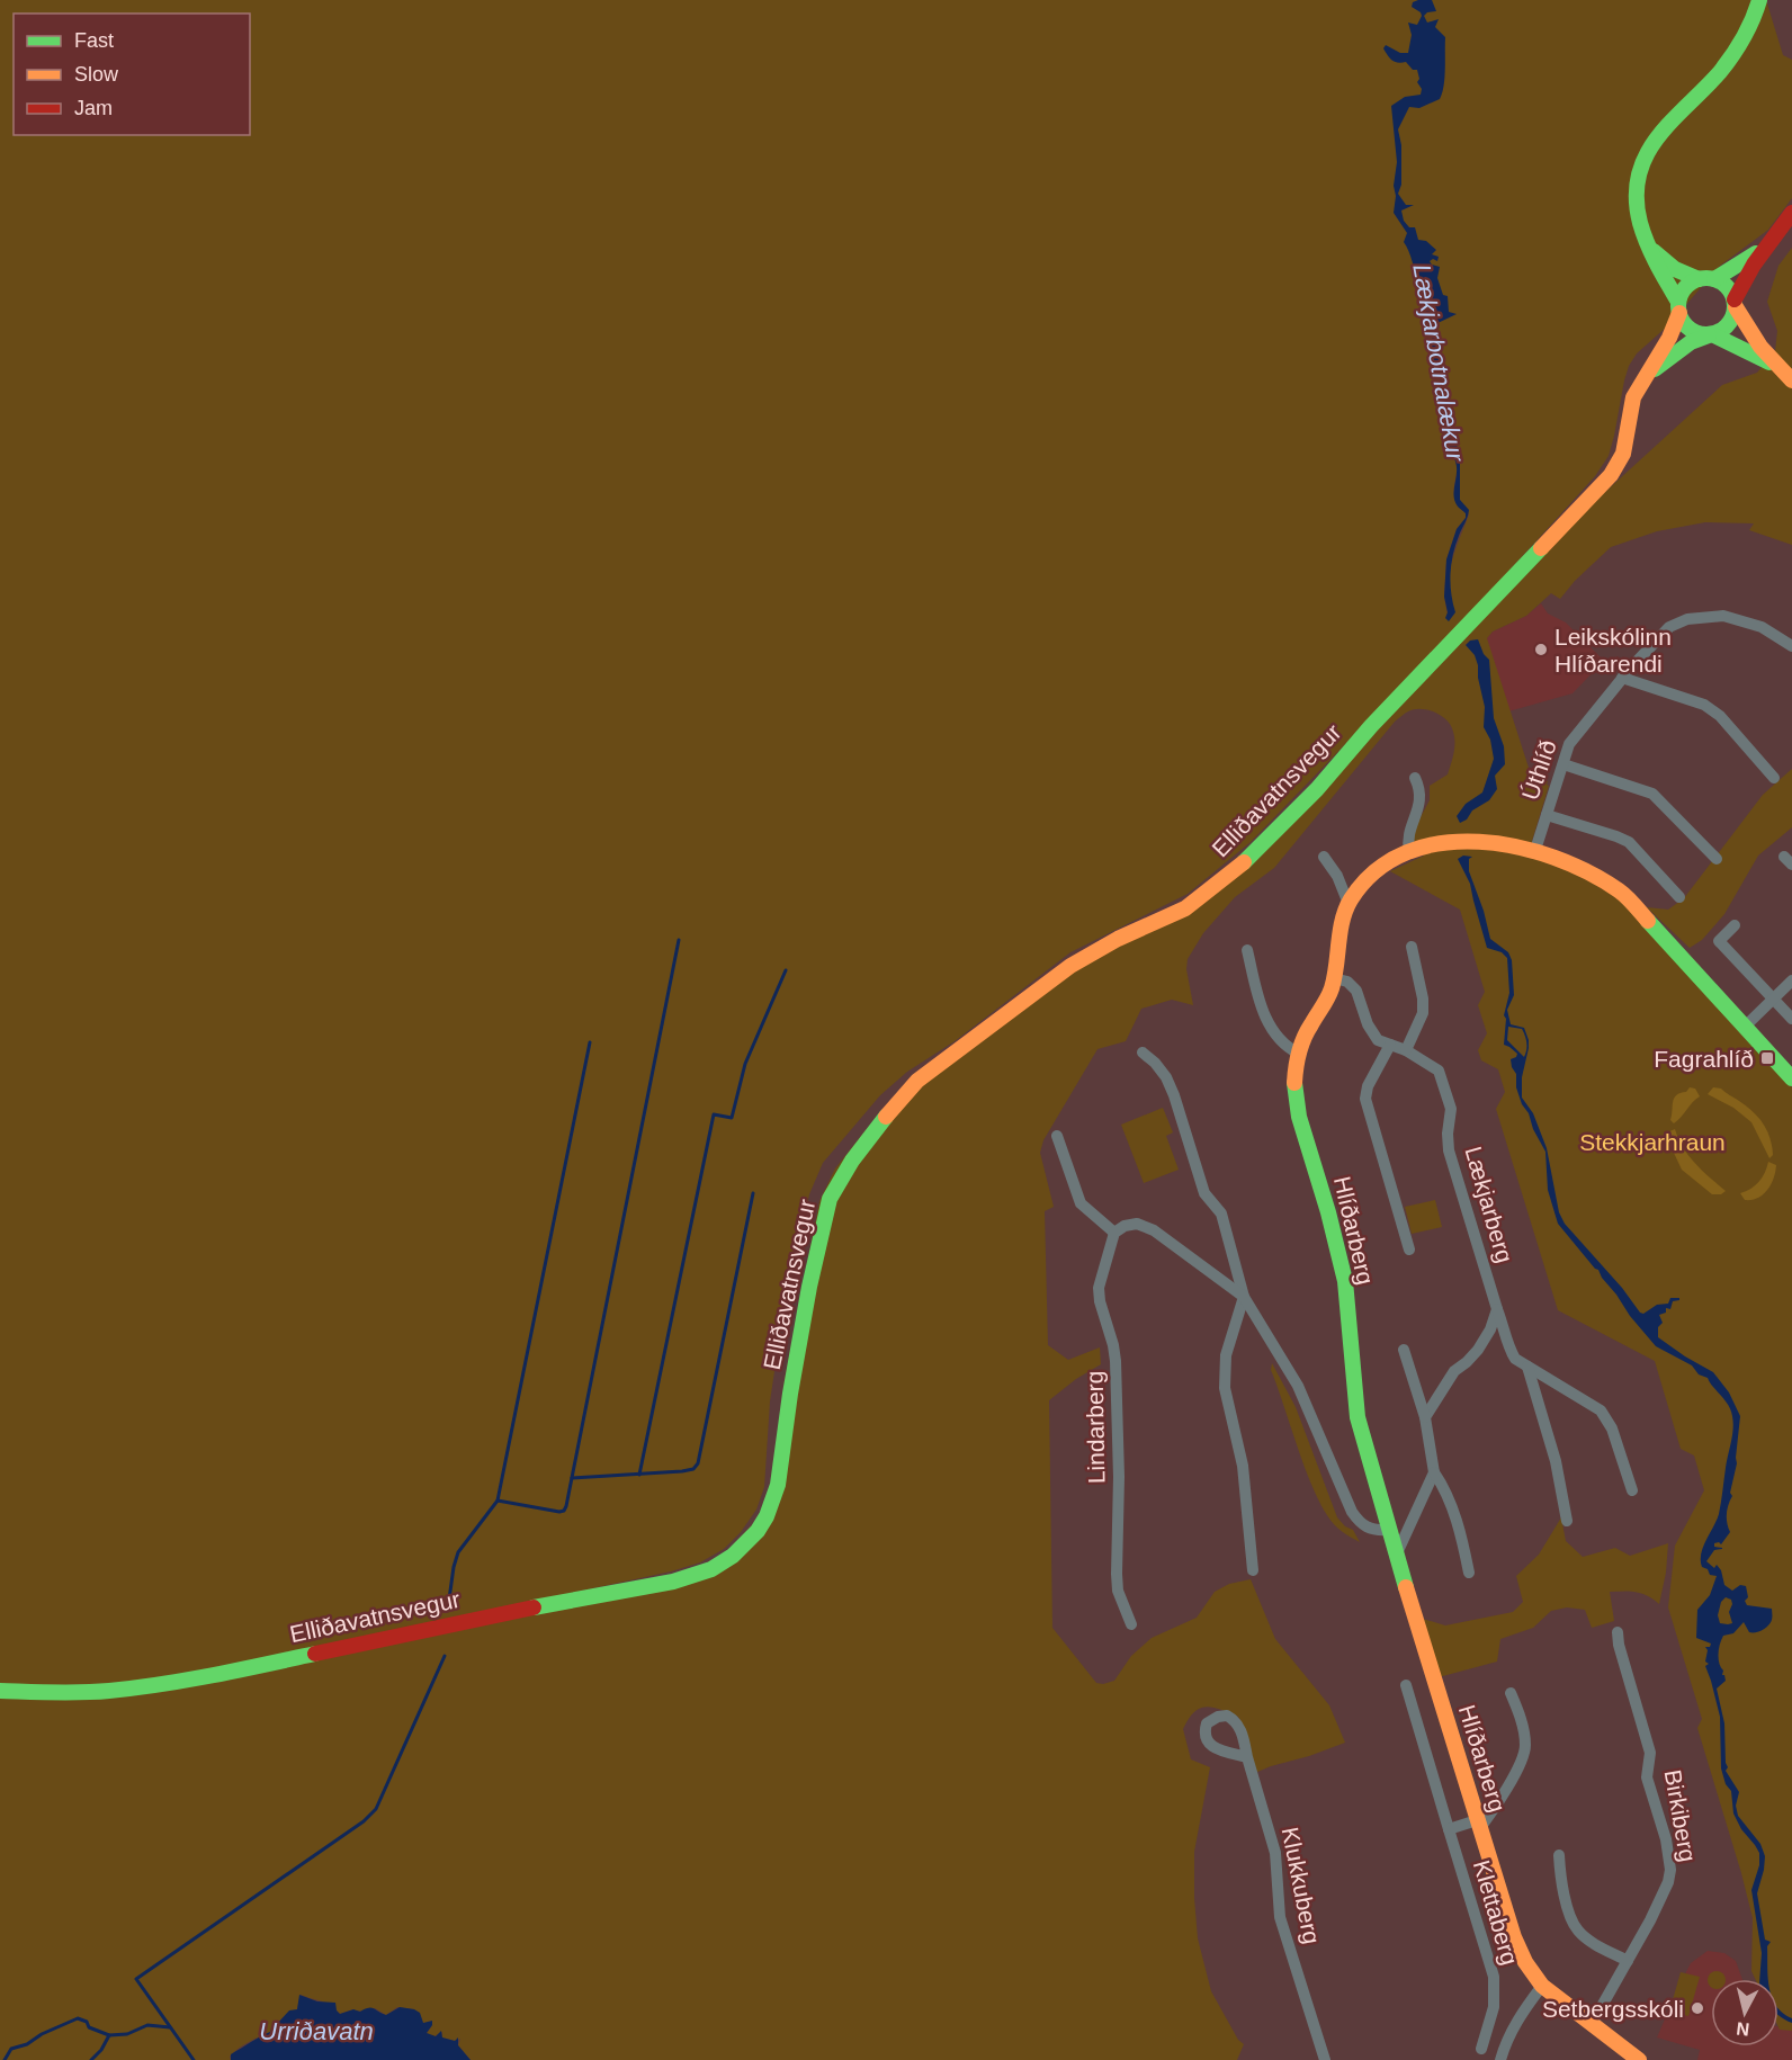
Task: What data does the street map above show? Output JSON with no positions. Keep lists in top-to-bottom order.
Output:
{
  "streets": {
    "main road": ["Elliðavatnsvegur", "Hlíðarberg"],
    "street": [
      "Úthlíð",
      "Lækjarberg",
      "Lindarberg",
      "Birkiberg",
      "Klukkuberg",
      "Klettaberg"
    ]
  },
  "crossings": [
    ["Úthlíð", "Hlíðarberg"],
    ["Lækjarberg", "Hlíðarberg"],
    ["Hlíðarberg", "Birkiberg"]
  ],
  "water": ["Lækjarbotnalækur", "Urriðavatn"],
  "parks": ["Stekkjarhraun"],
  "places": {
    "other": ["Leikskólinn Hlíðarendi", "Setbergsskóli"],
    "transit": ["Fagrahlíð"]
  },
  "legend": ["Fast", "Slow", "Jam"],
  "north": "bottom"
}
